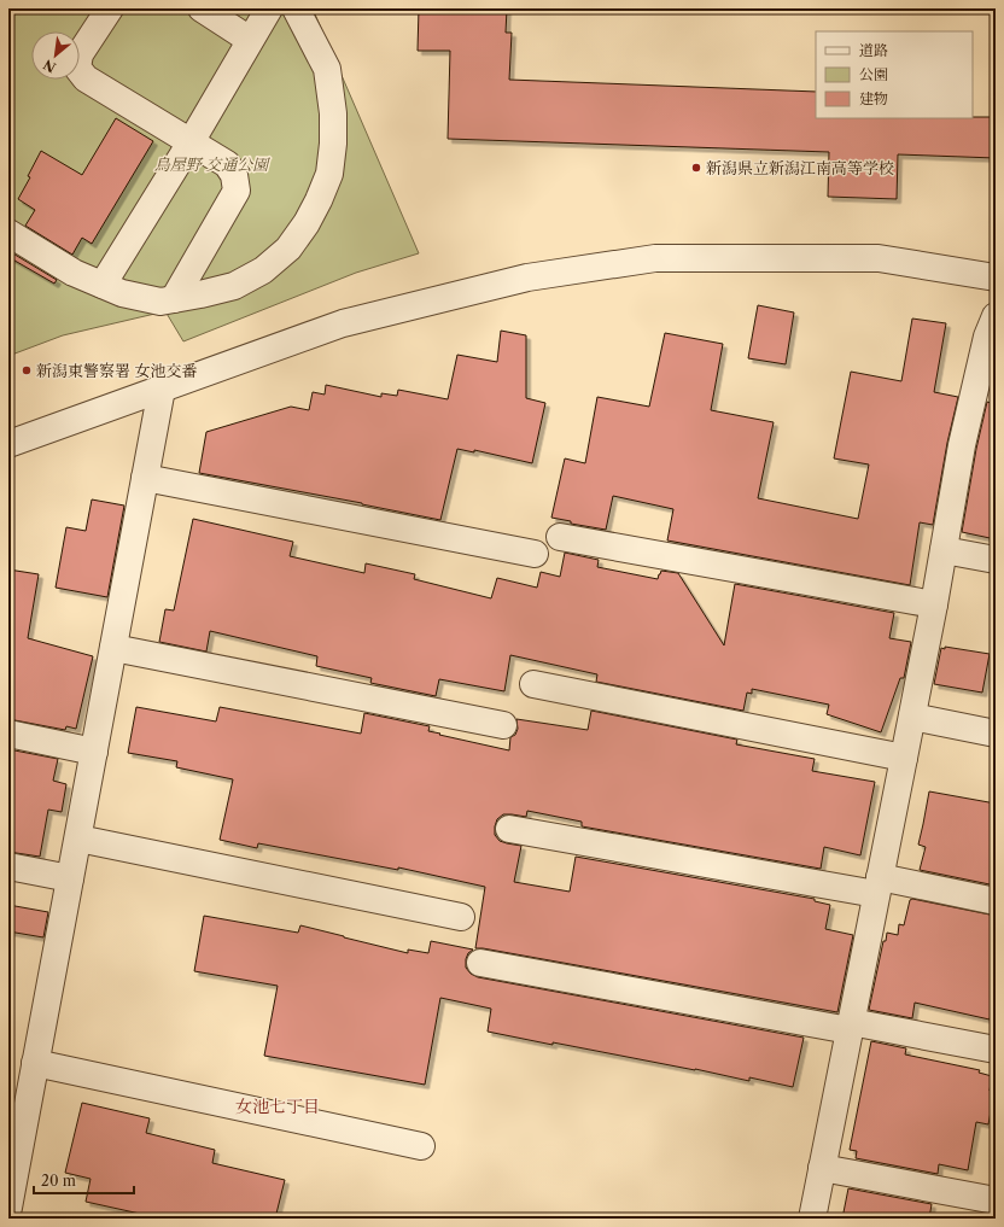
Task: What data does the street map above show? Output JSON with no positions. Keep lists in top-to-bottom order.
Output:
{
  "districts": ["女池七丁目"],
  "parks": ["鳥屋野 交通公園"],
  "places": ["新潟県立新潟江南高等学校", "新潟東警察署 女池交番"],
  "legend": ["道路", "公園", "建物"],
  "scale_bar": "20 m",
  "north": "bottom left"
}
